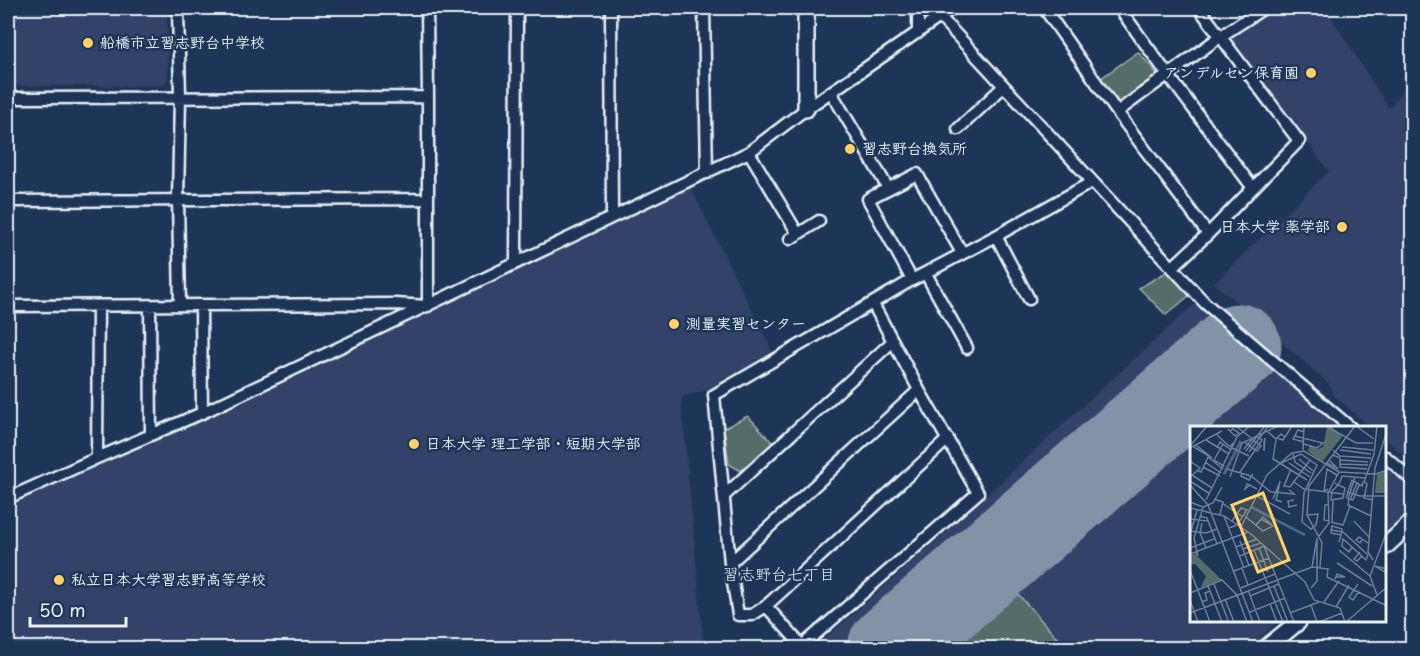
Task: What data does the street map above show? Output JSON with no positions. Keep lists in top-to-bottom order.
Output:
{
  "districts": ["習志野台七丁目"],
  "places": [
    "船橋市立習志野台中学校",
    "アンデルセン保育園",
    "習志野台換気所",
    "日本大学 薬学部",
    "測量実習センター",
    "日本大学 理工学部・短期大学部",
    "私立日本大学習志野高等学校"
  ],
  "scale_bar": "50 m"
}
